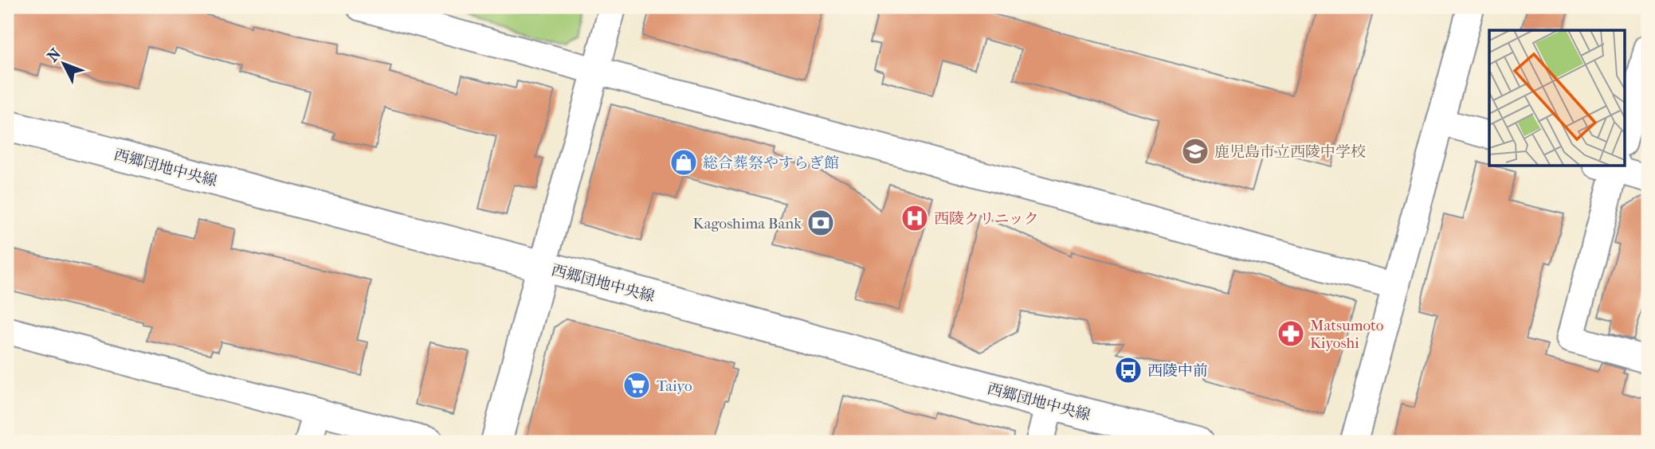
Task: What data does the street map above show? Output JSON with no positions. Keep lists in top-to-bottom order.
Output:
{
  "streets": {
    "street": ["西郷団地中央線"]
  },
  "places": {
    "school or university": ["鹿児島市立西陵中学校"],
    "shop": ["総合葬祭やすらぎ館"],
    "hospital": ["西陵クリニック"],
    "bank": ["Kagoshima Bank"],
    "pharmacy": ["Matsumoto Kiyoshi"],
    "bus stop": ["西陵中前"],
    "supermarket": ["Taiyo"]
  },
  "north": "top left"
}
